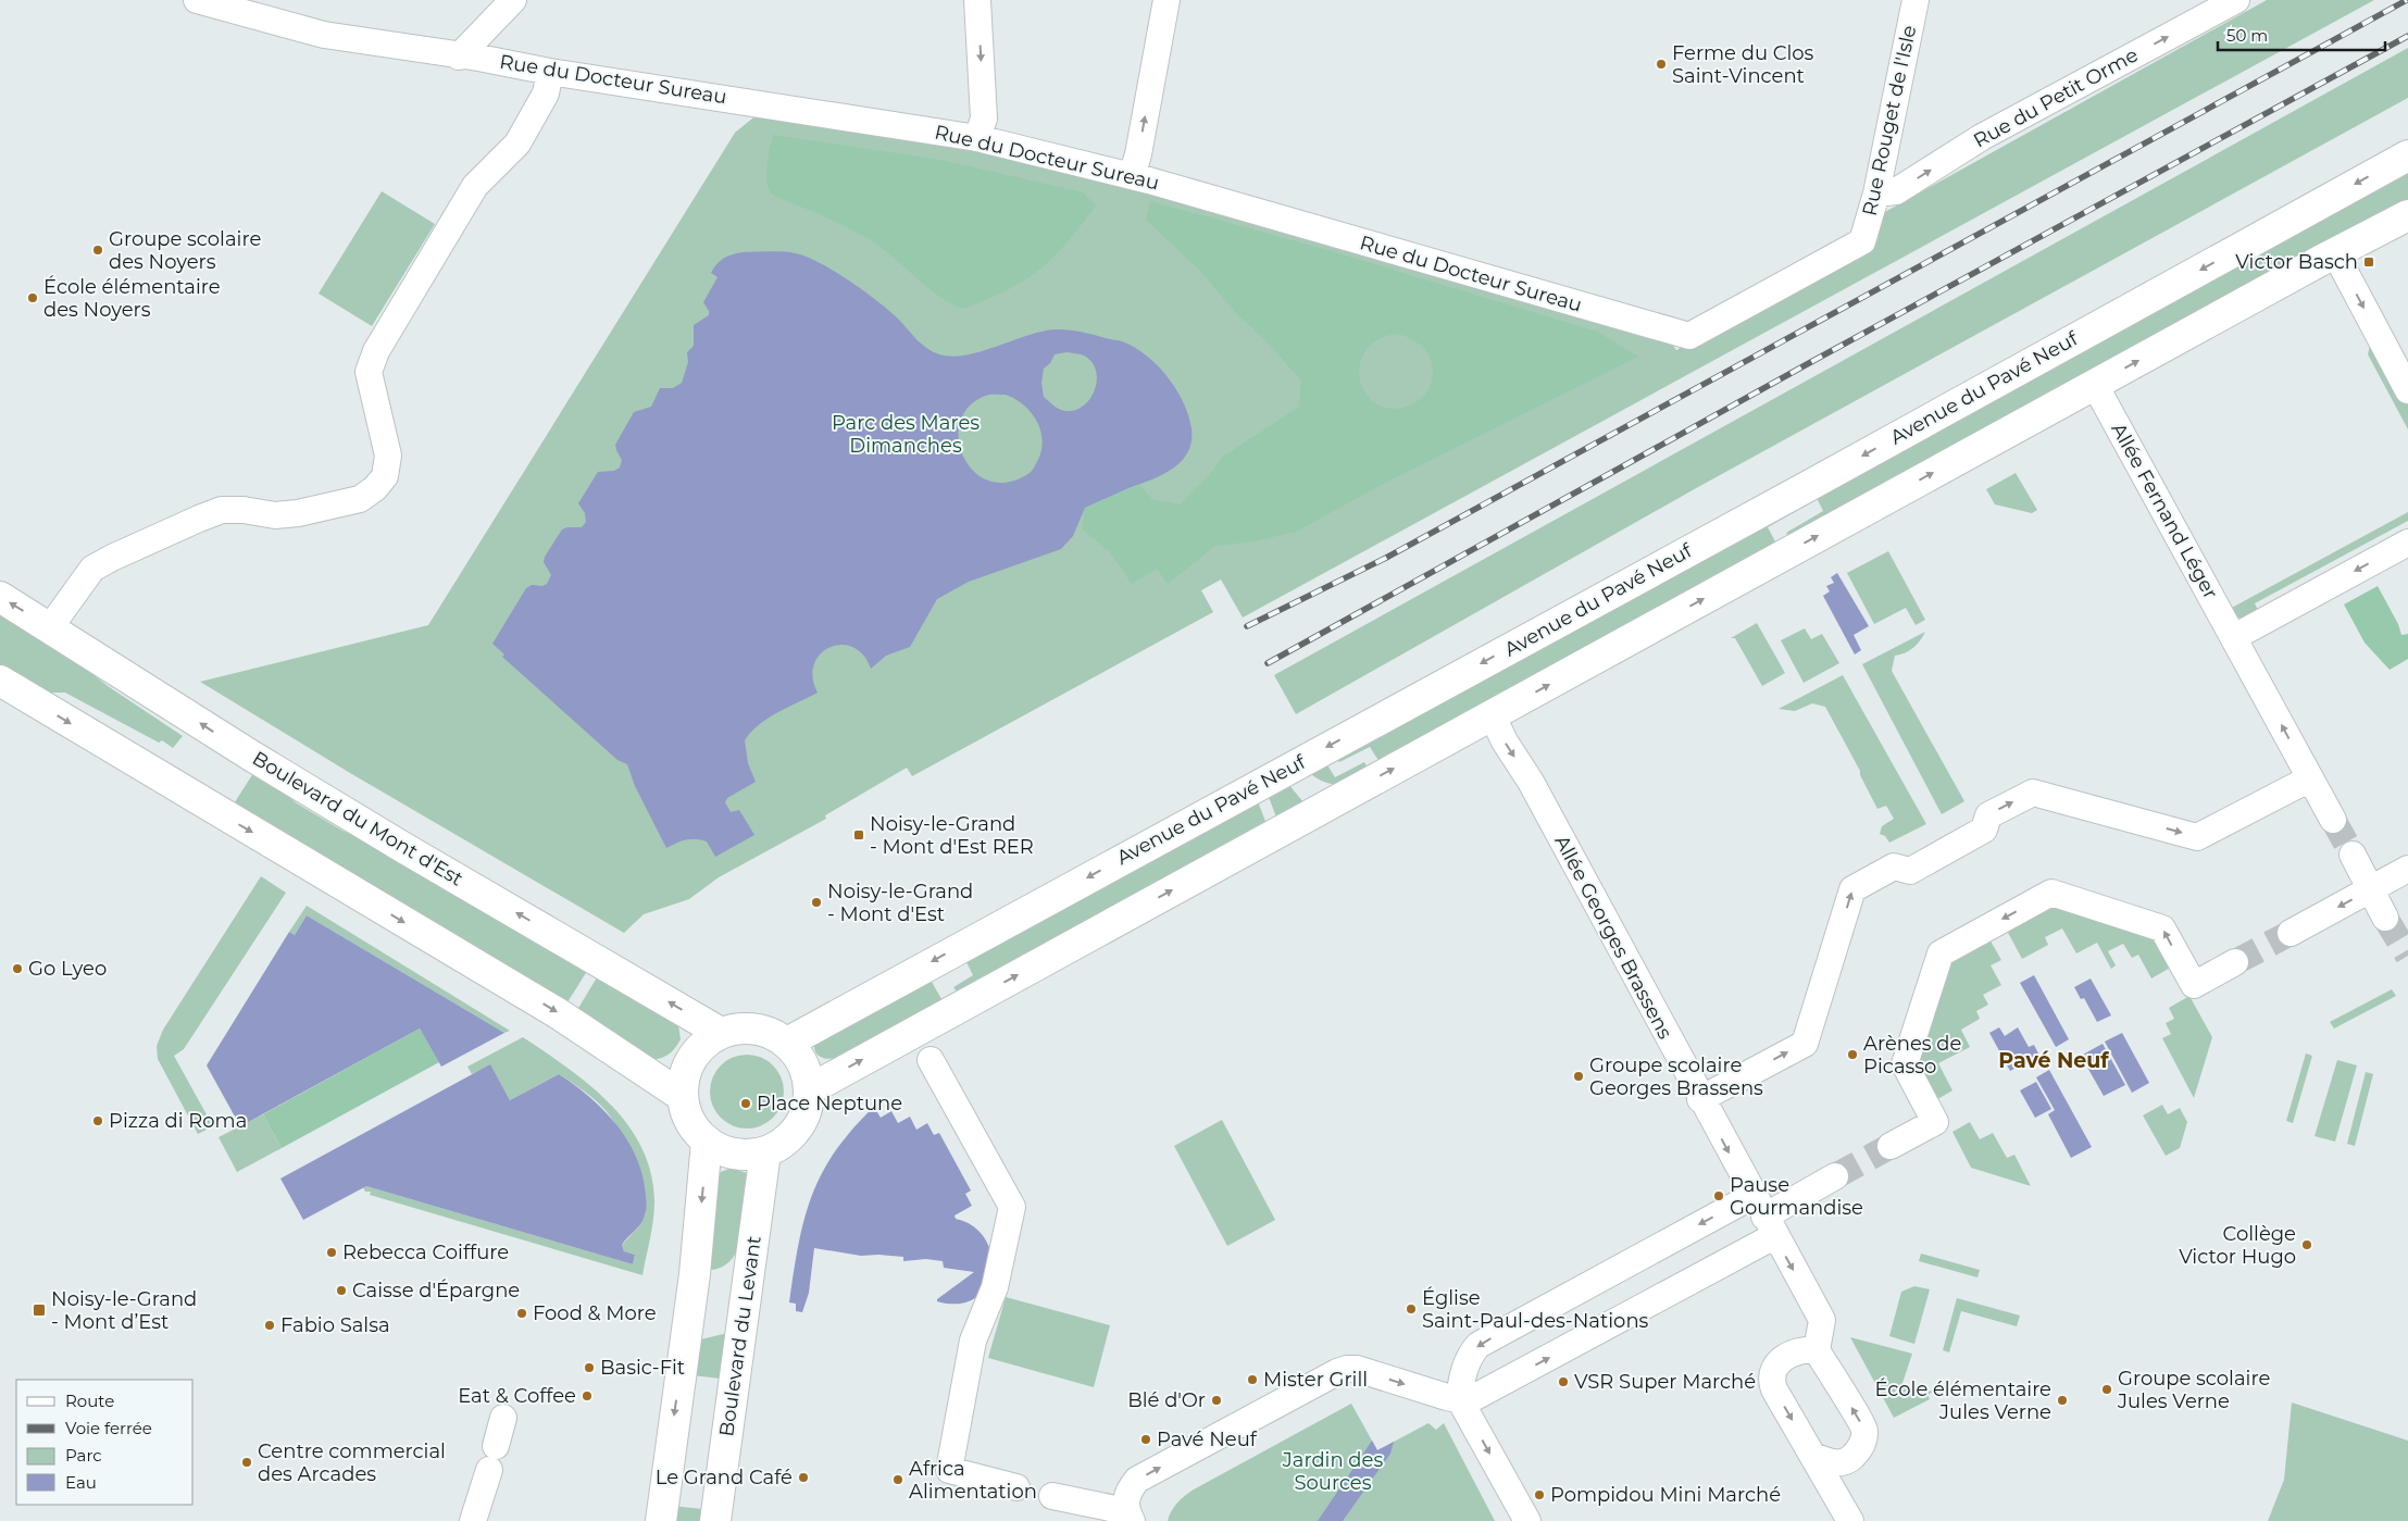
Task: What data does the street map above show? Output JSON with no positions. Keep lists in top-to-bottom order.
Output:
{
  "streets": {
    "main road": ["Avenue du Pavé Neuf", "Boulevard du Mont d'Est", "Boulevard du Levant"],
    "street": [
      "Rue du Docteur Sureau",
      "Rue du Petit Orme",
      "Rue Rouget de l'Isle",
      "Allée Fernand Léger",
      "Allée Georges Brassens"
    ]
  },
  "crossings": [
    ["Rue du Docteur Sureau", "Rue Rouget de l'Isle"],
    ["Rue du Petit Orme", "Rue Rouget de l'Isle"],
    ["Avenue du Pavé Neuf", "Boulevard du Mont d'Est"],
    ["Avenue du Pavé Neuf", "Boulevard du Levant"],
    ["Boulevard du Mont d'Est", "Boulevard du Levant"]
  ],
  "one_way": ["Rue du Petit Orme", "Allée Georges Brassens"],
  "districts": ["Pavé Neuf"],
  "parks": ["Parc des Mares Dimanches", "Jardin des Sources"],
  "places": {
    "other": [
      "Ferme du Clos Saint-Vincent",
      "Groupe scolaire des Noyers",
      "École élémentaire des Noyers",
      "Noisy-le-Grand - Mont d'Est",
      "Go Lyeo",
      "Arènes de Picasso",
      "Groupe scolaire Georges Brassens",
      "Place Neptune",
      "Pizza di Roma",
      "Pause Gourmandise",
      "Collège Victor Hugo",
      "Rebecca Coiffure",
      "Caisse d'Épargne",
      "Église Saint-Paul-des-Nations",
      "Food & More",
      "Fabio Salsa",
      "Basic-Fit",
      "Mister Grill",
      "VSR Super Marché",
      "Groupe scolaire Jules Verne",
      "Eat & Coffee",
      "Blé d'Or",
      "École élémentaire Jules Verne",
      "Pavé Neuf",
      "Centre commercial des Arcades",
      "Le Grand Café",
      "Africa Alimentation",
      "Pompidou Mini Marché"
    ],
    "transit": ["Victor Basch", "Noisy-le-Grand - Mont d'Est RER", "Noisy-le-Grand - Mont d’Est"]
  },
  "legend": [
    "Route",
    "Voie ferrée",
    "Parc",
    "Eau"
  ],
  "scale_bar": "50 m"
}
